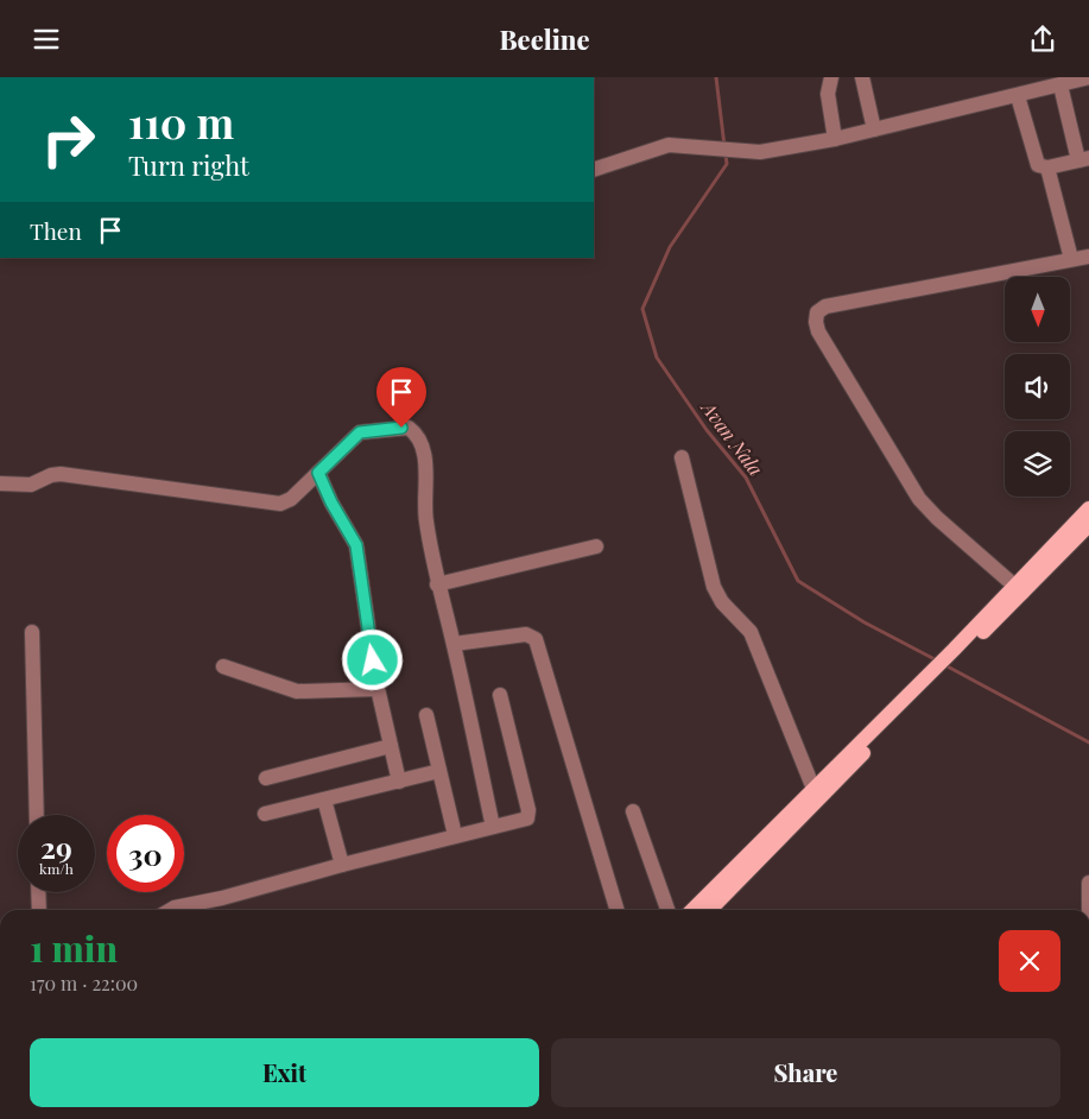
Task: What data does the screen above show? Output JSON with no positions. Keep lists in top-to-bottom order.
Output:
{
  "water": ["Avan Nala"],
  "north": "bottom",
  "page": {
    "header": "Beeline",
    "turn": ["110 m", "Turn right"],
    "then": "Then",
    "speed": "29 km/h",
    "limit": "30",
    "heading": ["1 min", "170 m · 22:00"],
    "buttons": ["Exit", "Share"]
  }
}
